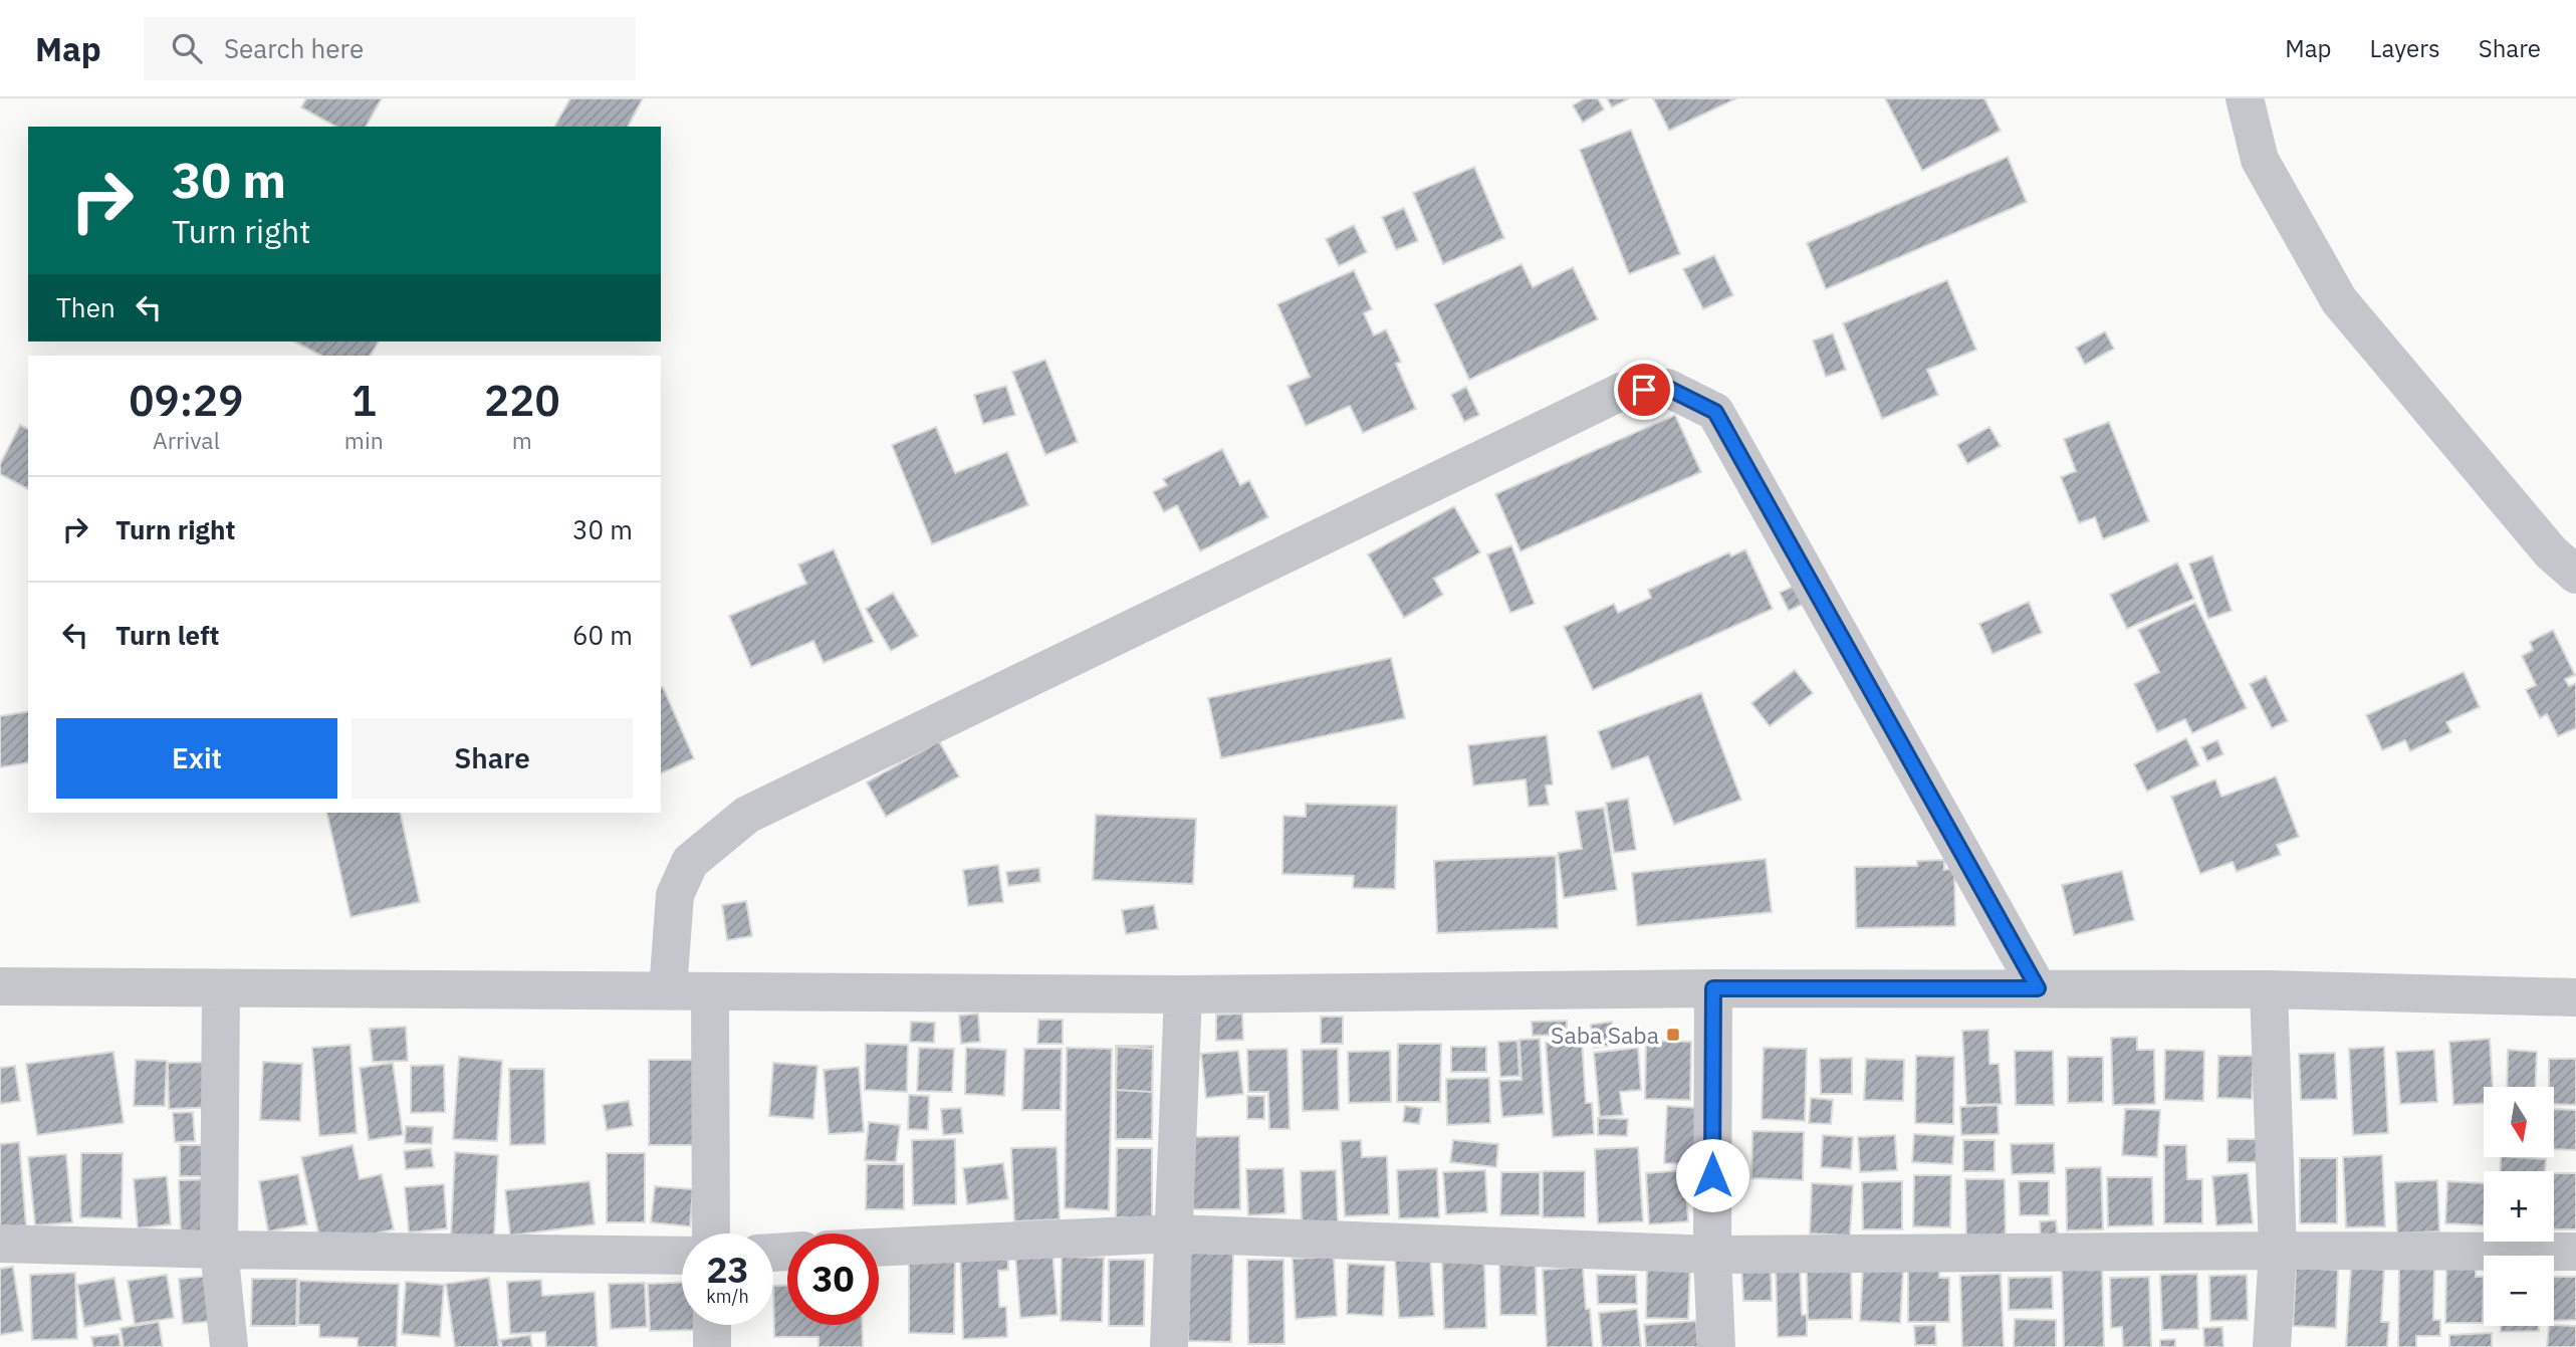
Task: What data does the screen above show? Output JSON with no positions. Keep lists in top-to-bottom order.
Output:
{
  "places": {
    "transit": ["Saba Saba"]
  },
  "north": "bottom",
  "page": {
    "header": "Map",
    "search": "Search here",
    "nav": ["Map", "Layers", "Share"],
    "turn": ["30 m", "Turn right"],
    "then": "Then",
    "eta": [
      "09:29",
      "Arrival",
      "1",
      "min",
      "220",
      "m"
    ],
    "list": [
      {
        "name": "Turn right",
        "value": "30 m"
      },
      {
        "name": "Turn left",
        "value": "60 m"
      }
    ],
    "buttons": ["Exit", "Share"],
    "map_buttons": ["+", "−"],
    "speed": "23 km/h",
    "limit": "30"
  }
}
